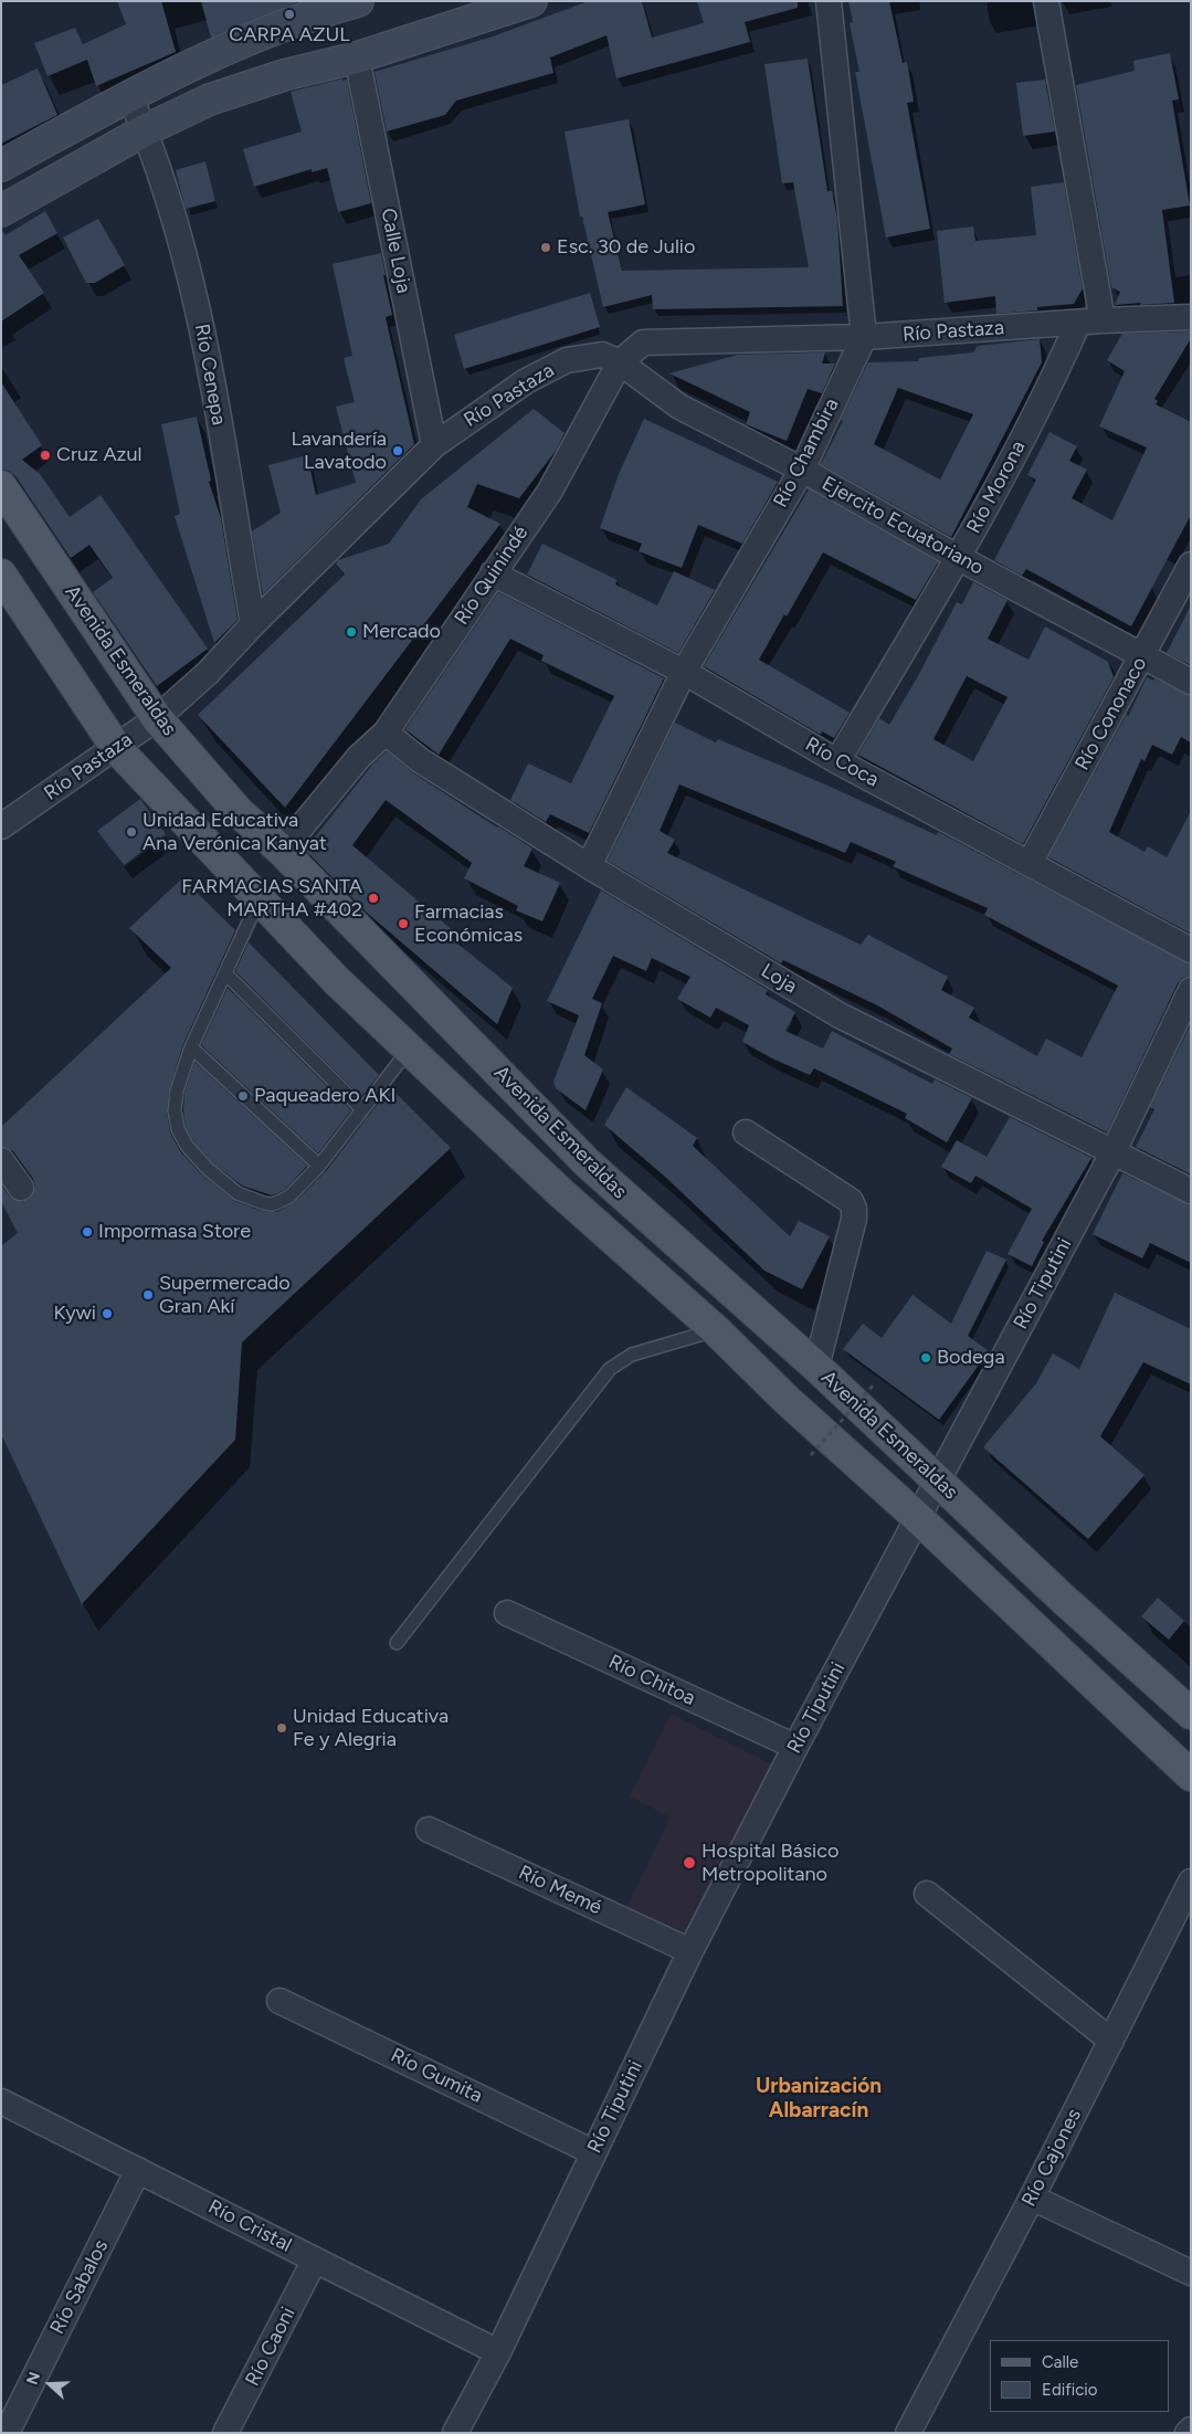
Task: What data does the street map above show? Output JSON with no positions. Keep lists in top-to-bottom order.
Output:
{
  "streets": {
    "main road": ["Avenida Esmeraldas"],
    "street": [
      "Calle Loja",
      "Río Pastaza",
      "Río Cenepa",
      "Río Chambira",
      "Río Morona",
      "Ejercito Ecuatoriano",
      "Río Quinindé",
      "Río Cononaco",
      "Río Coca",
      "Loja",
      "Río Tiputini",
      "Río Chitoa",
      "Río Memé",
      "Río Gumita",
      "Río Cajones",
      "Río Cristal",
      "Río Sabalos",
      "Río Caoni"
    ]
  },
  "crossings": [
    ["Calle Loja", "Río Pastaza"],
    ["Río Pastaza", "Río Cenepa"],
    ["Río Pastaza", "Río Chambira"],
    ["Río Pastaza", "Río Morona"],
    ["Río Pastaza", "Ejercito Ecuatoriano"],
    ["Río Pastaza", "Río Quinindé"],
    ["Río Pastaza", "Avenida Esmeraldas"],
    ["Río Chambira", "Ejercito Ecuatoriano"],
    ["Río Chambira", "Río Coca"],
    ["Río Chambira", "Loja"],
    ["Río Morona", "Ejercito Ecuatoriano"],
    ["Río Morona", "Río Coca"],
    ["Ejercito Ecuatoriano", "Río Quinindé"],
    ["Ejercito Ecuatoriano", "Río Cononaco"],
    ["Río Quinindé", "Avenida Esmeraldas"],
    ["Río Quinindé", "Río Coca"],
    ["Río Quinindé", "Loja"],
    ["Avenida Esmeraldas", "Río Tiputini"],
    ["Río Cononaco", "Río Coca"],
    ["Loja", "Río Tiputini"],
    ["Río Tiputini", "Río Chitoa"],
    ["Río Tiputini", "Río Memé"],
    ["Río Tiputini", "Río Gumita"],
    ["Río Tiputini", "Río Cristal"],
    ["Río Cristal", "Río Sabalos"],
    ["Río Cristal", "Río Caoni"]
  ],
  "districts": ["Urbanización Albarracín"],
  "places": [
    "CARPA AZUL",
    "Esc. 30 de Julio",
    "Lavandería Lavatodo",
    "Cruz Azul",
    "Mercado",
    "Unidad Educativa Ana Verónica Kanyat",
    "FARMACIAS SANTA MARTHA #402",
    "Farmacias Económicas",
    "Paqueadero AKI",
    "Impormasa Store",
    "Supermercado Gran Akí",
    "Kywi",
    "Bodega",
    "Unidad Educativa Fe y Alegria",
    "Hospital Básico Metropolitano"
  ],
  "legend": ["Calle", "Edificio"],
  "north": "left"
}
